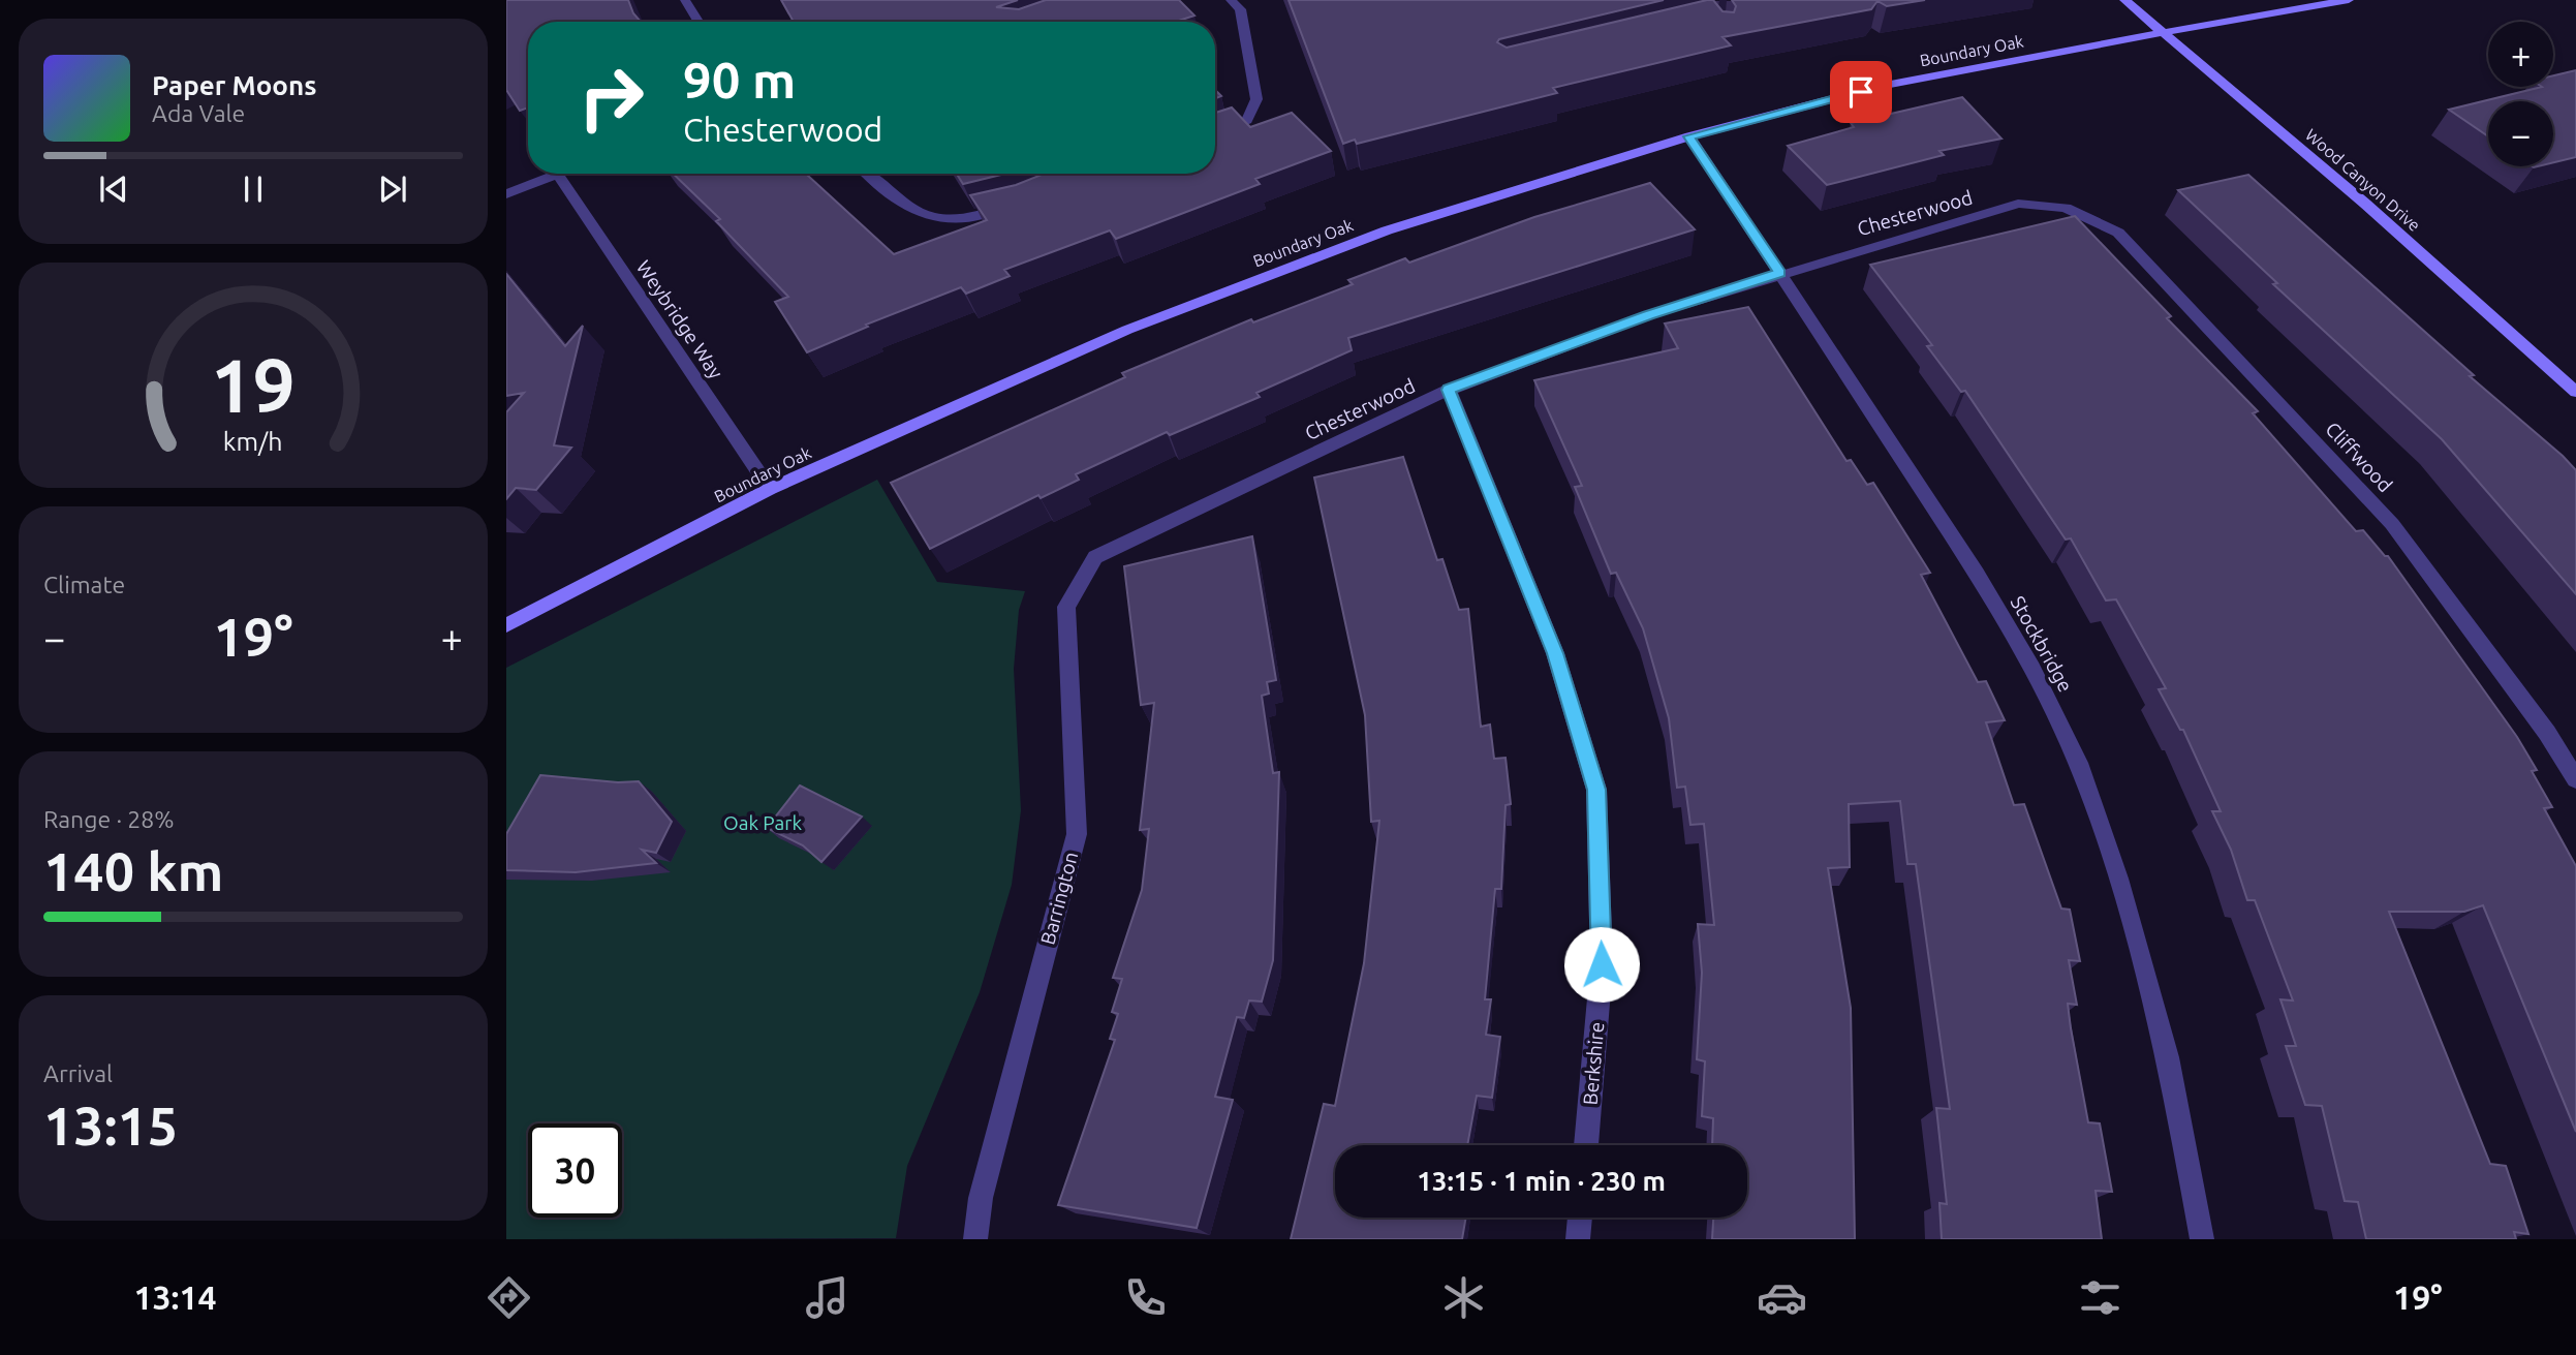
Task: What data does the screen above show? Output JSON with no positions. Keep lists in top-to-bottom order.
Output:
{
  "streets": {
    "street": [
      "Boundary Oak",
      "Wood Canyon Drive",
      "Chesterwood",
      "Weybridge Way",
      "Cliffwood",
      "Stockbridge",
      "Barrington",
      "Berkshire"
    ]
  },
  "crossings": [
    ["Boundary Oak", "Wood Canyon Drive"],
    ["Boundary Oak", "Weybridge Way"],
    ["Boundary Oak", "Stockbridge"],
    ["Chesterwood", "Cliffwood"],
    ["Chesterwood", "Stockbridge"],
    ["Chesterwood", "Barrington"],
    ["Chesterwood", "Berkshire"]
  ],
  "parks": ["Oak Park"],
  "page": {
    "map_buttons": ["+", "−"],
    "turn": ["90 m", "Chesterwood"],
    "song": ["Paper Moons", "Ada Vale"],
    "tile": [
      "Climate",
      ["Range · 28%", "140 km"],
      ["Arrival", "13:15"]
    ],
    "heat": ["−", "19°", "+"],
    "limit": "30",
    "trip": "13:15 · 1 min · 230 m",
    "tabs": ["13:14", "19°"],
    "gauge": ["19", "km/h"]
  }
}
